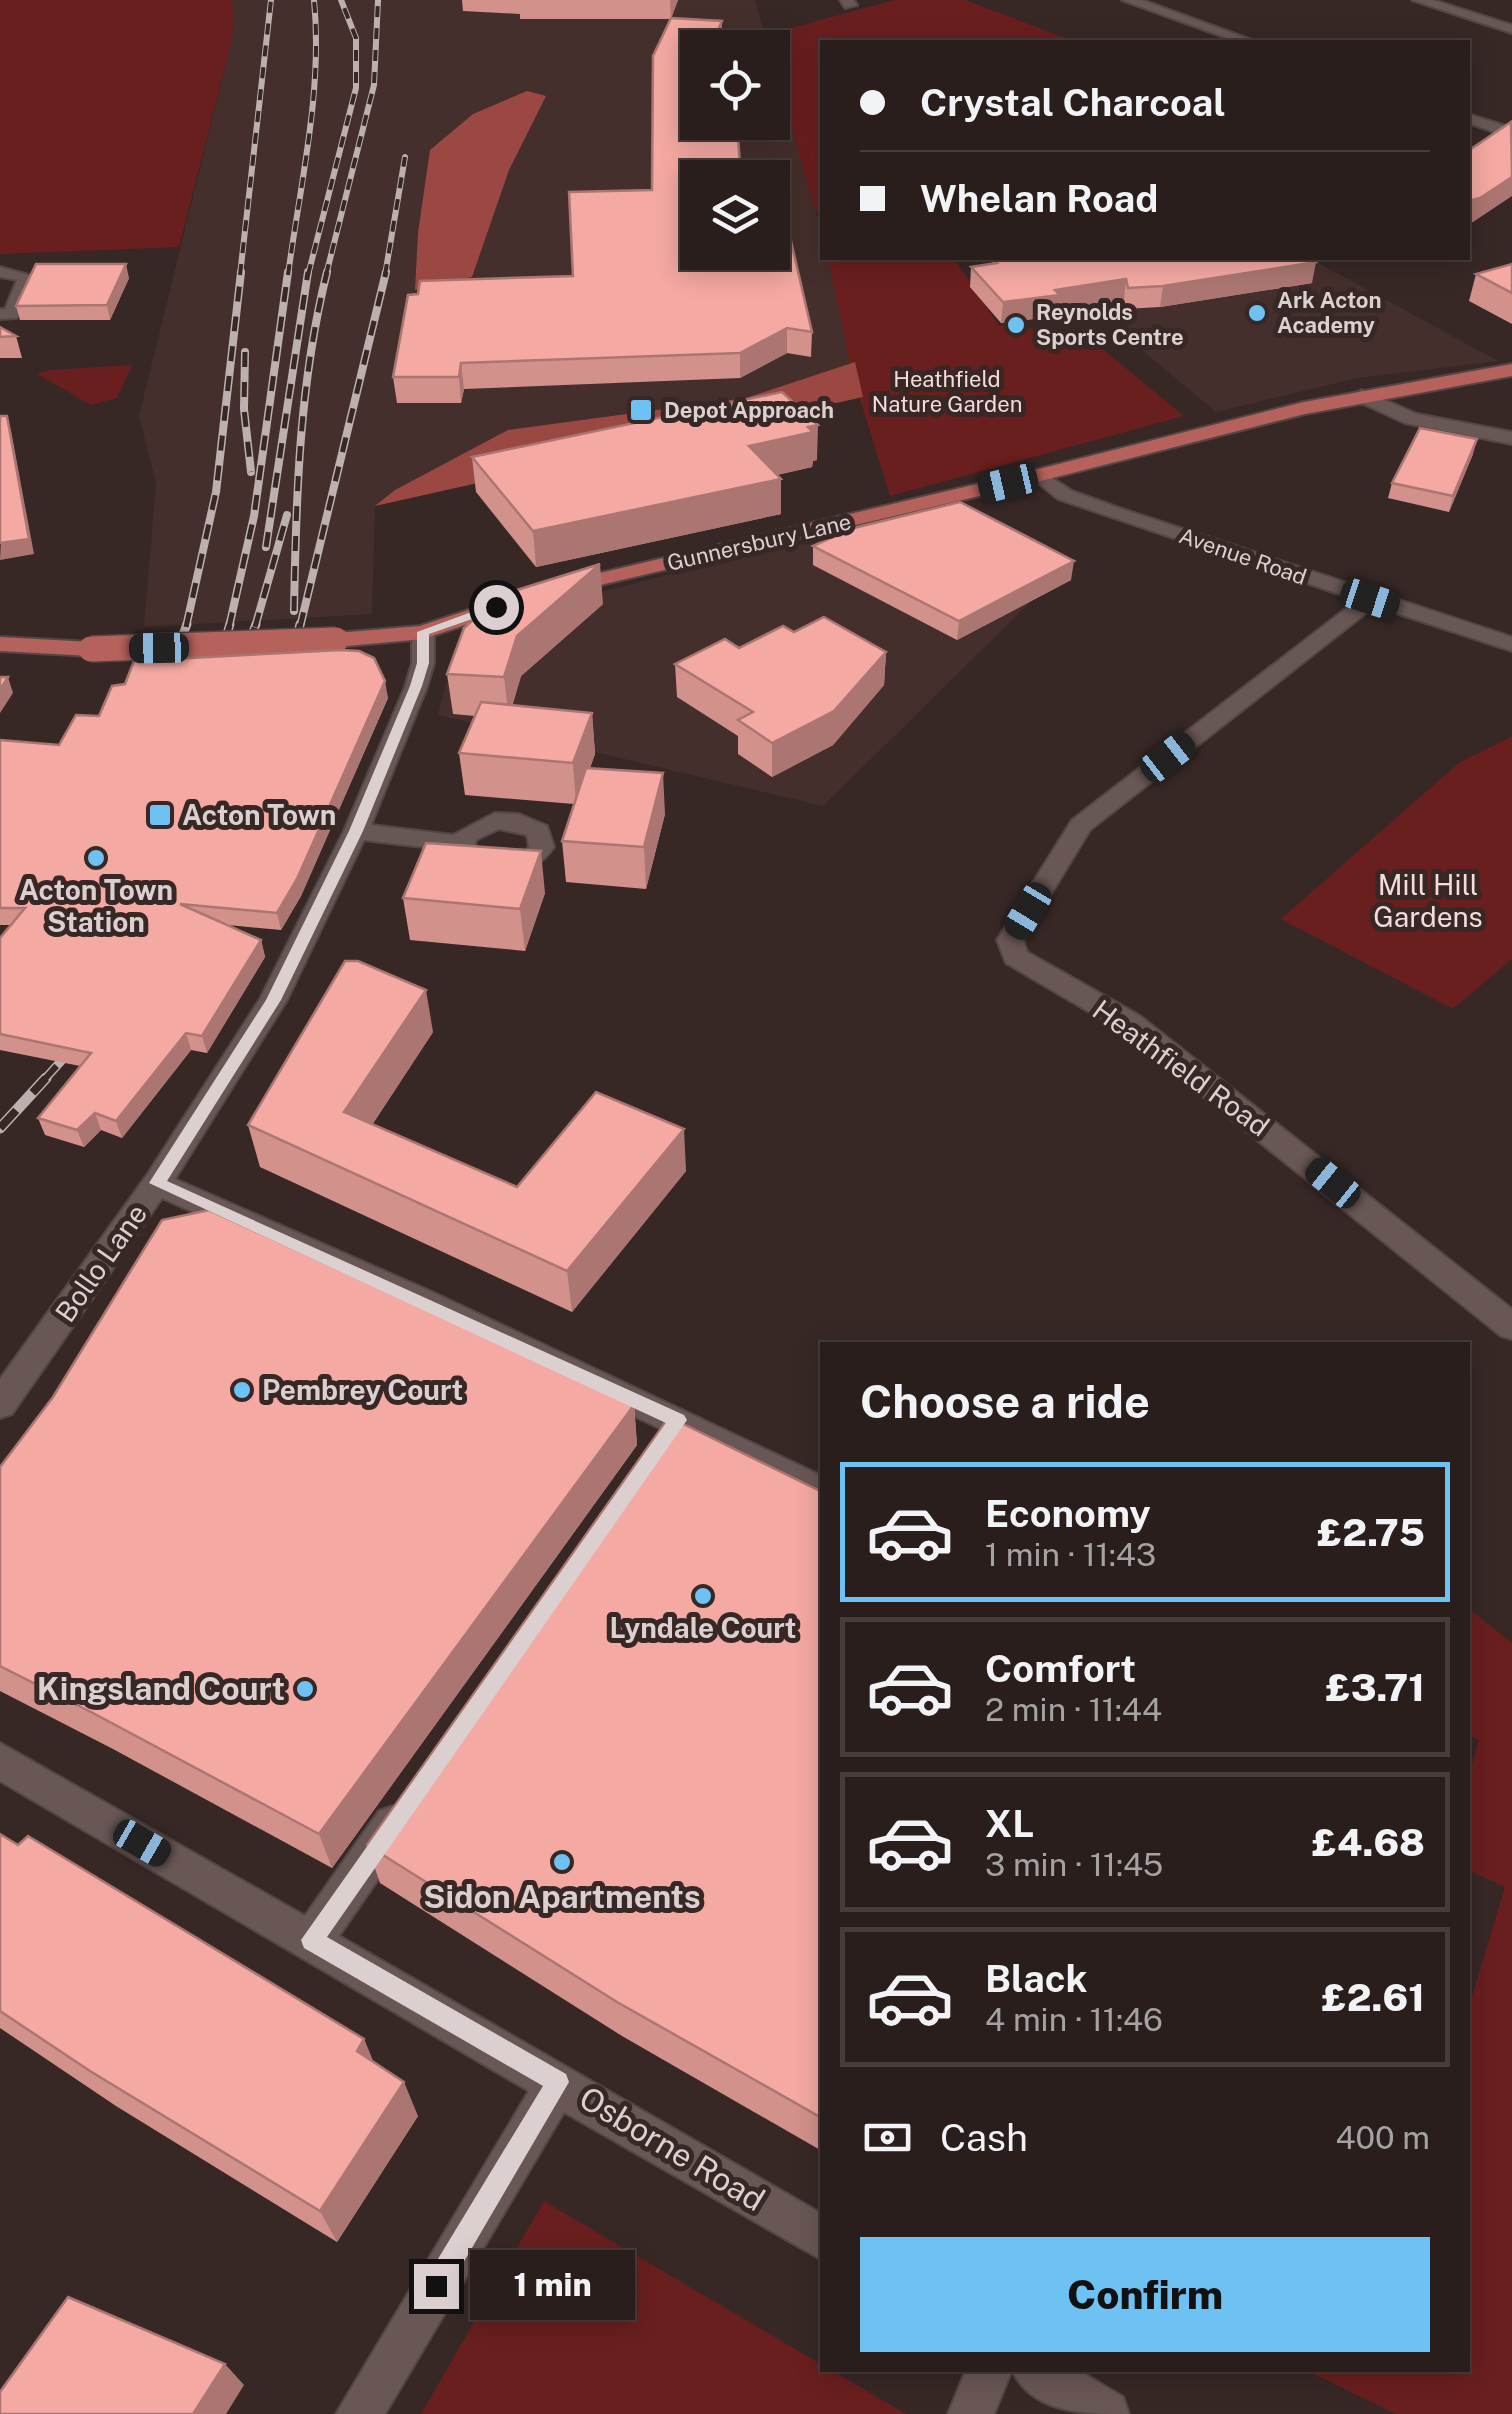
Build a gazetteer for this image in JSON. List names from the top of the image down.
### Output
{
  "streets": {
    "main road": ["Gunnersbury Lane"],
    "street": [
      "Avenue Road",
      "Heathfield Road",
      "Bollo Lane",
      "Osborne Road"
    ]
  },
  "crossings": [
    ["Gunnersbury Lane", "Avenue Road"],
    ["Gunnersbury Lane", "Bollo Lane"],
    ["Avenue Road", "Heathfield Road"]
  ],
  "parks": ["Heathfield Nature Garden", "Mill Hill Gardens"],
  "places": {
    "other": [
      "Ark Acton Academy",
      "Reynolds Sports Centre",
      "Acton Town Station",
      "Pembrey Court",
      "Lyndale Court",
      "Kingsland Court",
      "Sidon Apartments"
    ],
    "transit": ["Depot Approach", "Acton Town"]
  },
  "page": {
    "banner": ["Crystal Charcoal", "Whelan Road"],
    "heading": "Choose a ride",
    "list": [
      {
        "name": "Economy",
        "note": "1 min · 11:43",
        "value": "£2.75"
      },
      {
        "name": "Comfort",
        "note": "2 min · 11:44",
        "value": "£3.71"
      },
      {
        "name": "XL",
        "note": "3 min · 11:45",
        "value": "£4.68"
      },
      {
        "name": "Black",
        "note": "4 min · 11:46",
        "value": "£2.61"
      }
    ],
    "pay": ["Cash", "400 m"],
    "buttons": "Confirm",
    "bubble": "1 min"
  }
}
